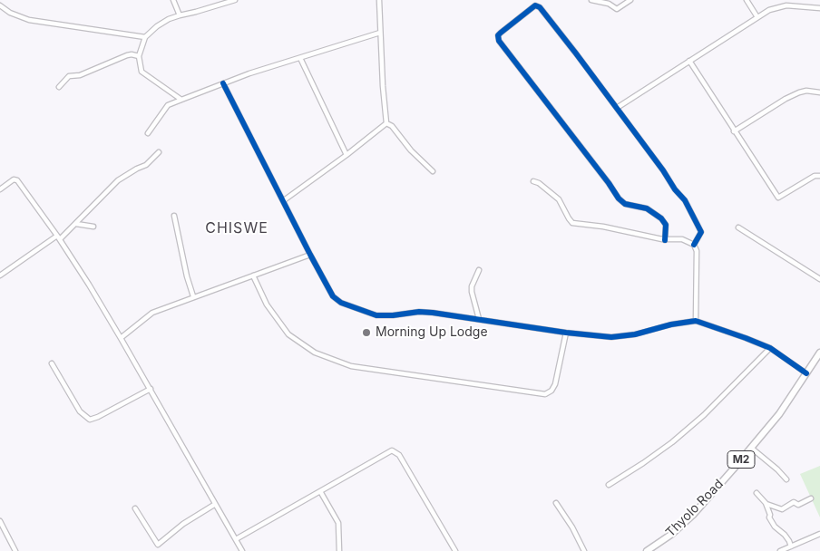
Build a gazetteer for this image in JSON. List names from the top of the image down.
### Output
{
  "streets": {
    "highway": ["M2", "Thyolo Road"]
  },
  "districts": ["CHISWE"],
  "places": ["Morning Up Lodge"]
}
